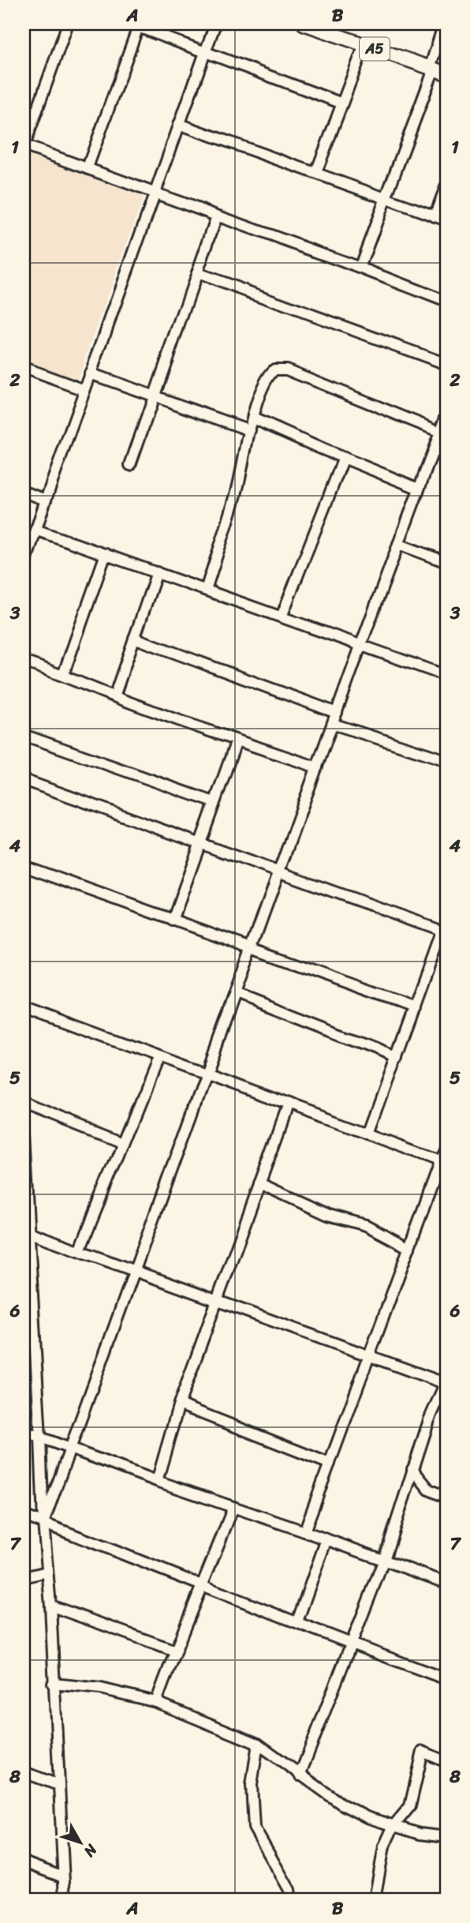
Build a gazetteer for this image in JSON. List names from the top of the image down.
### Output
{
  "streets": {
    "main road": ["A5"]
  },
  "north": "bottom right",
  "grid": {
    "columns": ["A", "B"],
    "rows": [
      "1",
      "2",
      "3",
      "4",
      "5",
      "6",
      "7",
      "8"
    ]
  }
}
